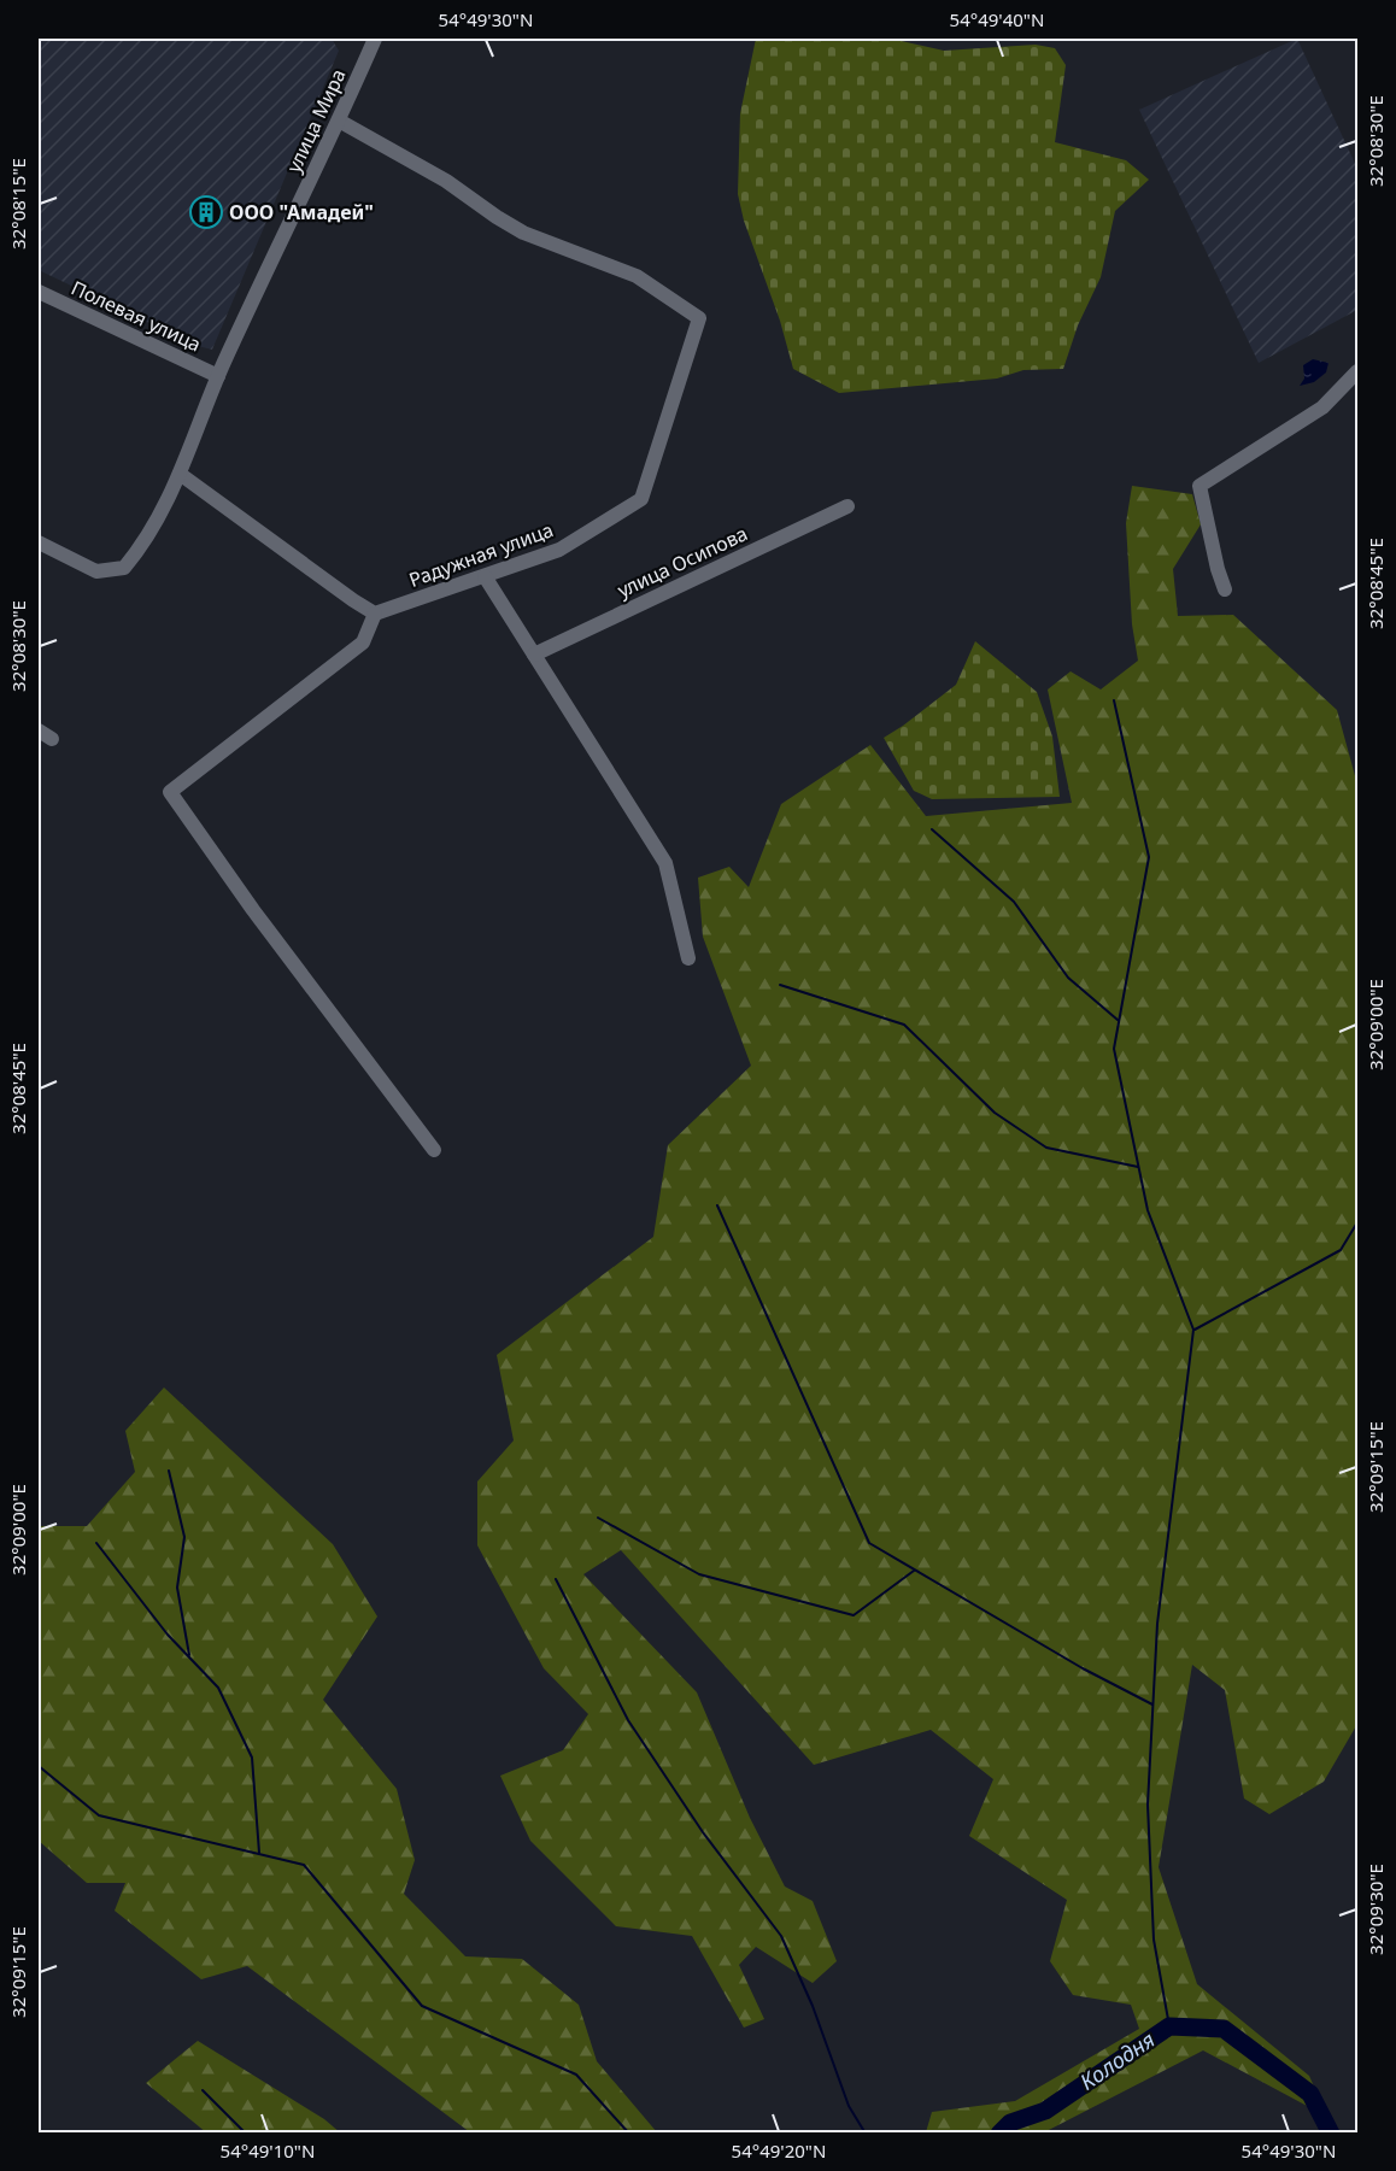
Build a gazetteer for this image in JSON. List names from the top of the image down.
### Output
{
  "streets": {
    "street": [
      "улица Мира",
      "Полевая улица",
      "Радужная улица",
      "улица Осипова"
    ]
  },
  "crossings": [
    ["улица Мира", "Полевая улица"],
    ["улица Мира", "Радужная улица"]
  ],
  "water": ["Колодня"],
  "places": {
    "building": ["ООО \"Амадей\""]
  },
  "coordinates": [
    "54°49'30\"N",
    "54°49'40\"N",
    "32°08'30\"E",
    "32°08'15\"E",
    "32°08'45\"E",
    "32°09'00\"E",
    "32°09'15\"E",
    "32°09'30\"E",
    "54°49'10\"N",
    "54°49'20\"N"
  ]
}
